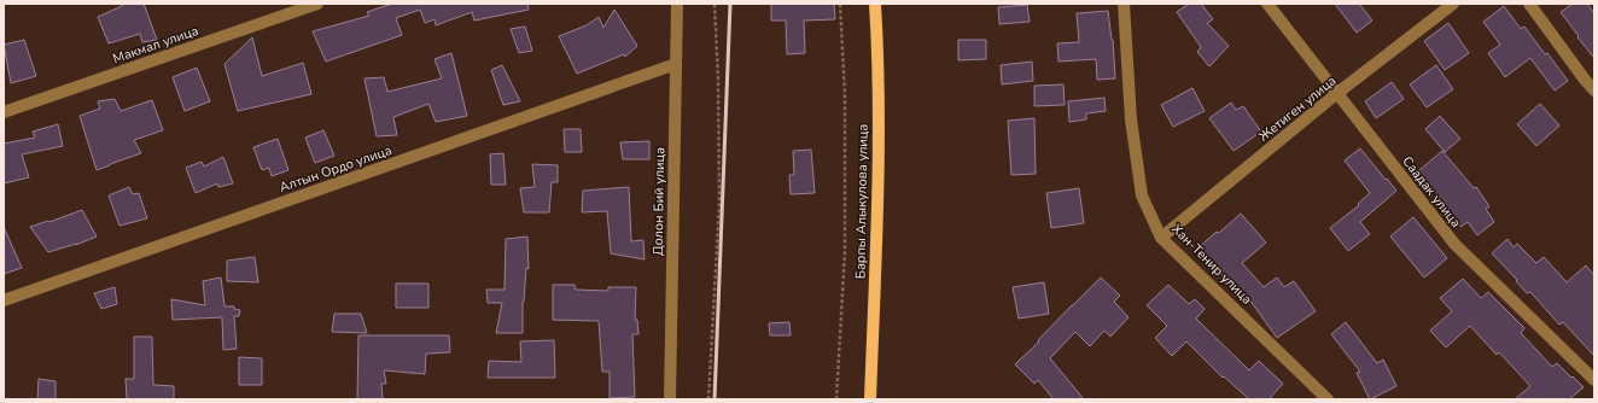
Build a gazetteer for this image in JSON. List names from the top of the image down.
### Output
{
  "streets": {
    "main road": ["Барпы Алыкулова улица"],
    "street": [
      "Макмал улица",
      "Жетиген улица",
      "Алтын Ордо улица",
      "Саадак улица",
      "Долон Бий улица",
      "Хан-Тенир улица"
    ]
  },
  "crossings": [
    ["Жетиген улица", "Саадак улица"],
    ["Жетиген улица", "Хан-Тенир улица"],
    ["Алтын Ордо улица", "Долон Бий улица"]
  ]
}
